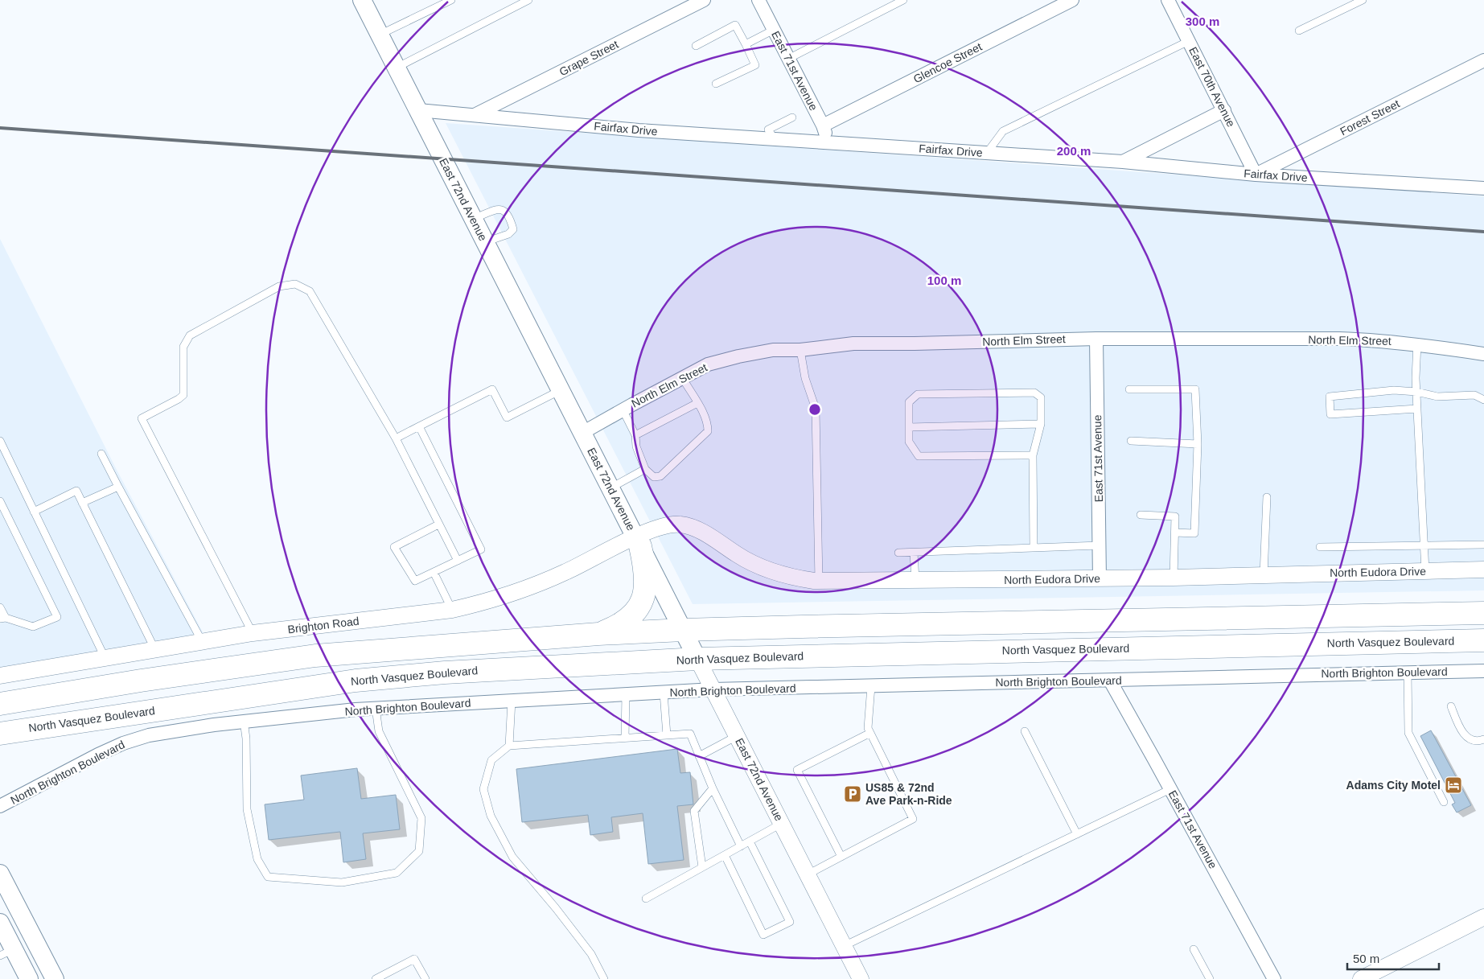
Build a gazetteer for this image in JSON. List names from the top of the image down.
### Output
{
  "streets": {
    "highway": ["North Vasquez Boulevard"],
    "main road": ["East 72nd Avenue"],
    "street": [
      "Grape Street",
      "Glencoe Street",
      "East 71st Avenue",
      "East 70th Avenue",
      "Forest Street",
      "Fairfax Drive",
      "North Elm Street",
      "North Eudora Drive",
      "Brighton Road",
      "North Brighton Boulevard"
    ]
  },
  "crossings": [
    ["Grape Street", "Fairfax Drive"],
    ["Glencoe Street", "East 71st Avenue"],
    ["East 71st Avenue", "Fairfax Drive"],
    ["East 71st Avenue", "North Elm Street"],
    ["East 71st Avenue", "North Eudora Drive"],
    ["East 71st Avenue", "North Brighton Boulevard"],
    ["East 70th Avenue", "Forest Street"],
    ["East 70th Avenue", "Fairfax Drive"],
    ["Forest Street", "Fairfax Drive"],
    ["Fairfax Drive", "East 72nd Avenue"],
    ["East 72nd Avenue", "North Elm Street"],
    ["East 72nd Avenue", "North Eudora Drive"],
    ["East 72nd Avenue", "Brighton Road"],
    ["East 72nd Avenue", "North Vasquez Boulevard"],
    ["East 72nd Avenue", "North Brighton Boulevard"],
    ["North Eudora Drive", "Brighton Road"]
  ],
  "places": {
    "hotel": ["Adams City Motel"],
    "parking": ["US85 & 72nd Ave Park-n-Ride"]
  },
  "scale_bar": "50 m",
  "rings": ["300 m", "200 m", "100 m"]
}
